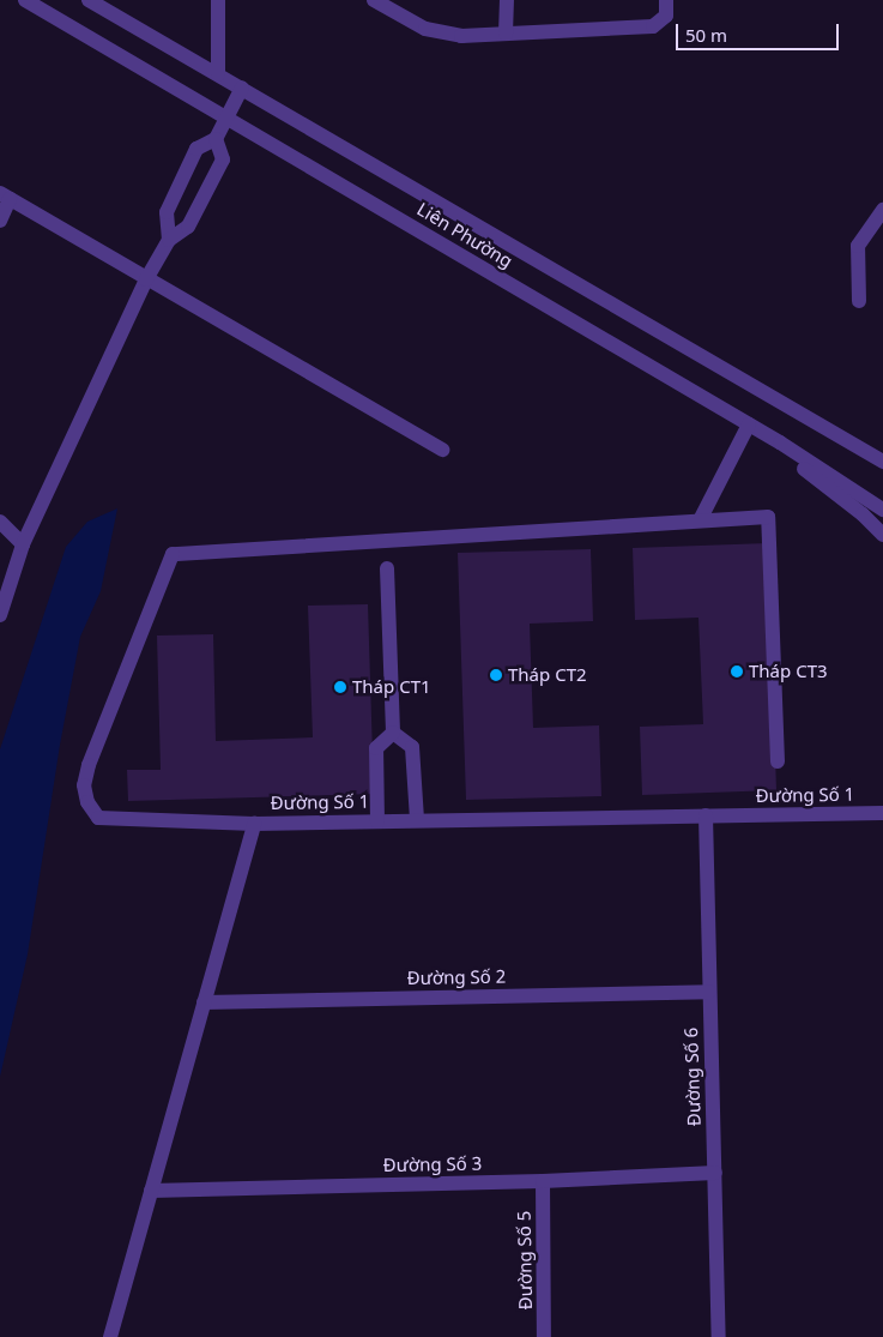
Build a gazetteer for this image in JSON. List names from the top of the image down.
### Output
{
  "streets": {
    "street": [
      "Liên Phường",
      "Đường Số 1",
      "Đường Số 2",
      "Đường Số 6",
      "Đường Số 3",
      "Đường Số 5"
    ]
  },
  "crossings": [
    ["Đường Số 1", "Đường Số 2"],
    ["Đường Số 1", "Đường Số 6"],
    ["Đường Số 1", "Đường Số 3"],
    ["Đường Số 2", "Đường Số 6"],
    ["Đường Số 6", "Đường Số 3"],
    ["Đường Số 3", "Đường Số 5"]
  ],
  "places": ["Tháp CT3", "Tháp CT2", "Tháp CT1"],
  "scale_bar": "50 m"
}
